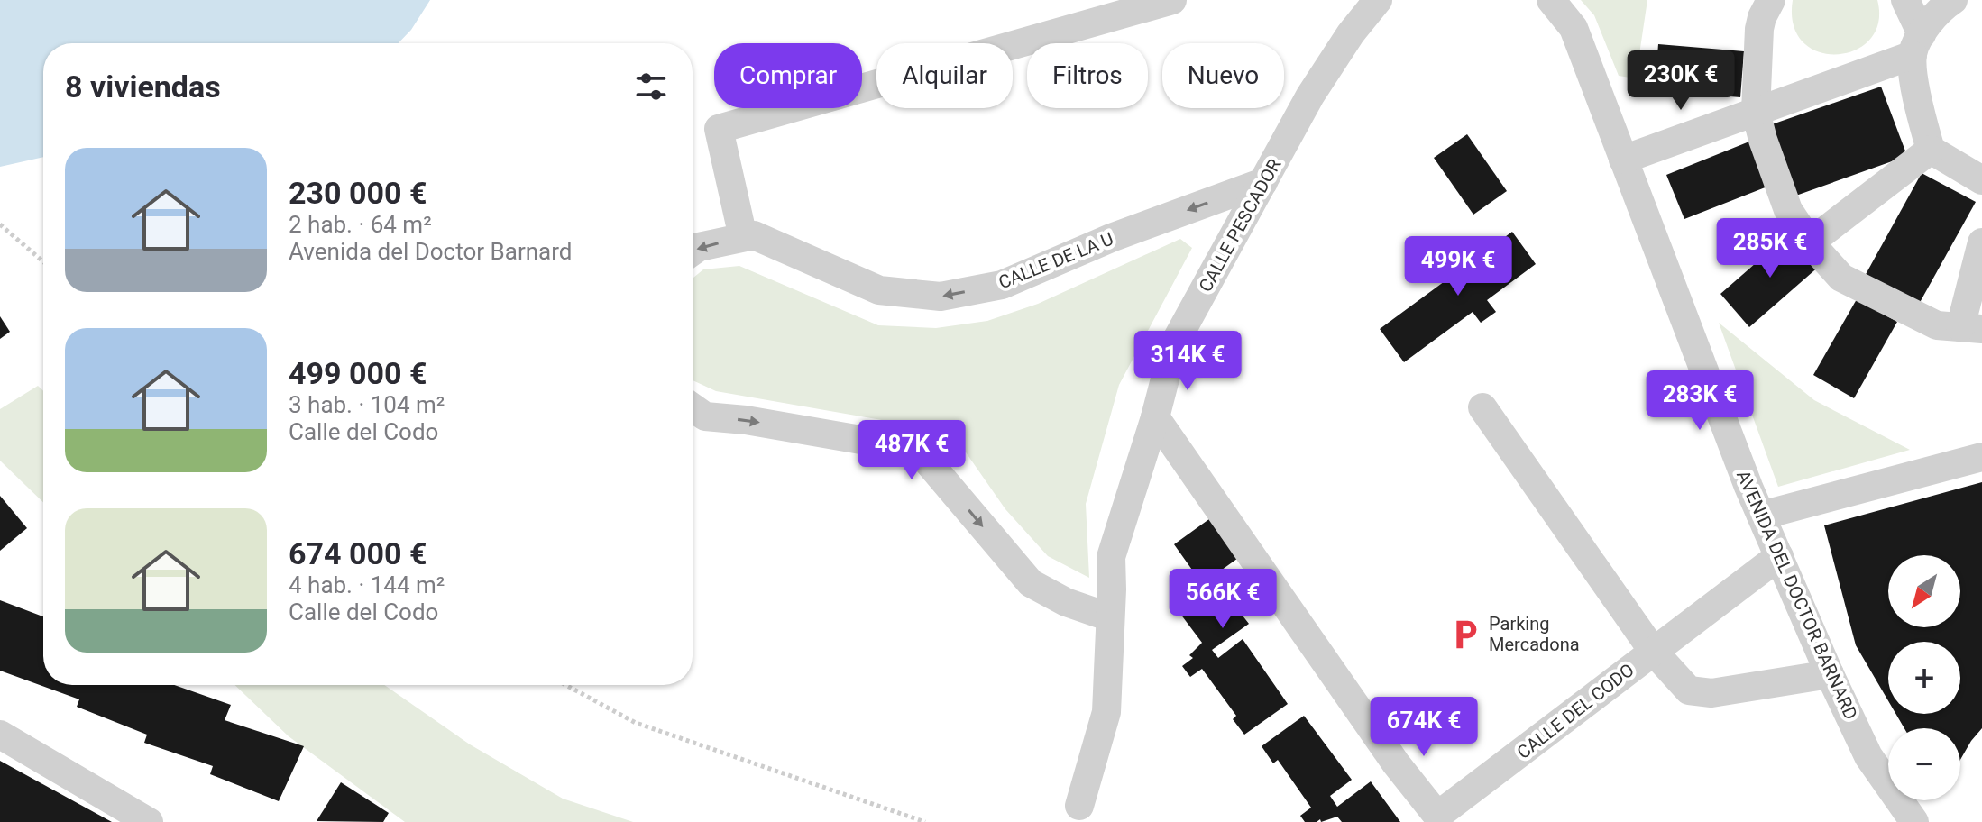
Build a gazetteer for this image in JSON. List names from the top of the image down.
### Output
{
  "streets": {
    "street": [
      "CALLE PESCADOR",
      "CALLE DE LA U",
      "AVENIDA DEL DOCTOR BARNARD",
      "CALLE DEL CODO"
    ]
  },
  "crossings": [
    ["CALLE PESCADOR", "CALLE DE LA U"],
    ["CALLE PESCADOR", "CALLE DEL CODO"],
    ["AVENIDA DEL DOCTOR BARNARD", "CALLE DEL CODO"]
  ],
  "one_way": ["CALLE DE LA U"],
  "places": {
    "parking": ["Parking Mercadona"]
  },
  "north": "bottom left",
  "page": {
    "chip": [
      "Comprar",
      "Alquilar",
      "Filtros",
      "Nuevo"
    ],
    "heading": "8 viviendas",
    "price": [
      "230K €",
      "285K €",
      "499K €",
      "314K €",
      "283K €",
      "487K €",
      "566K €",
      "674K €"
    ],
    "list": [
      {
        "name": "230 000 €",
        "note": "2 hab. · 64 m² · Avenida del Doctor Barnard"
      },
      {
        "name": "499 000 €",
        "note": "3 hab. · 104 m² · Calle del Codo"
      },
      {
        "name": "674 000 €",
        "note": "4 hab. · 144 m² · Calle del Codo"
      }
    ],
    "map_buttons": ["+", "−"]
  }
}
